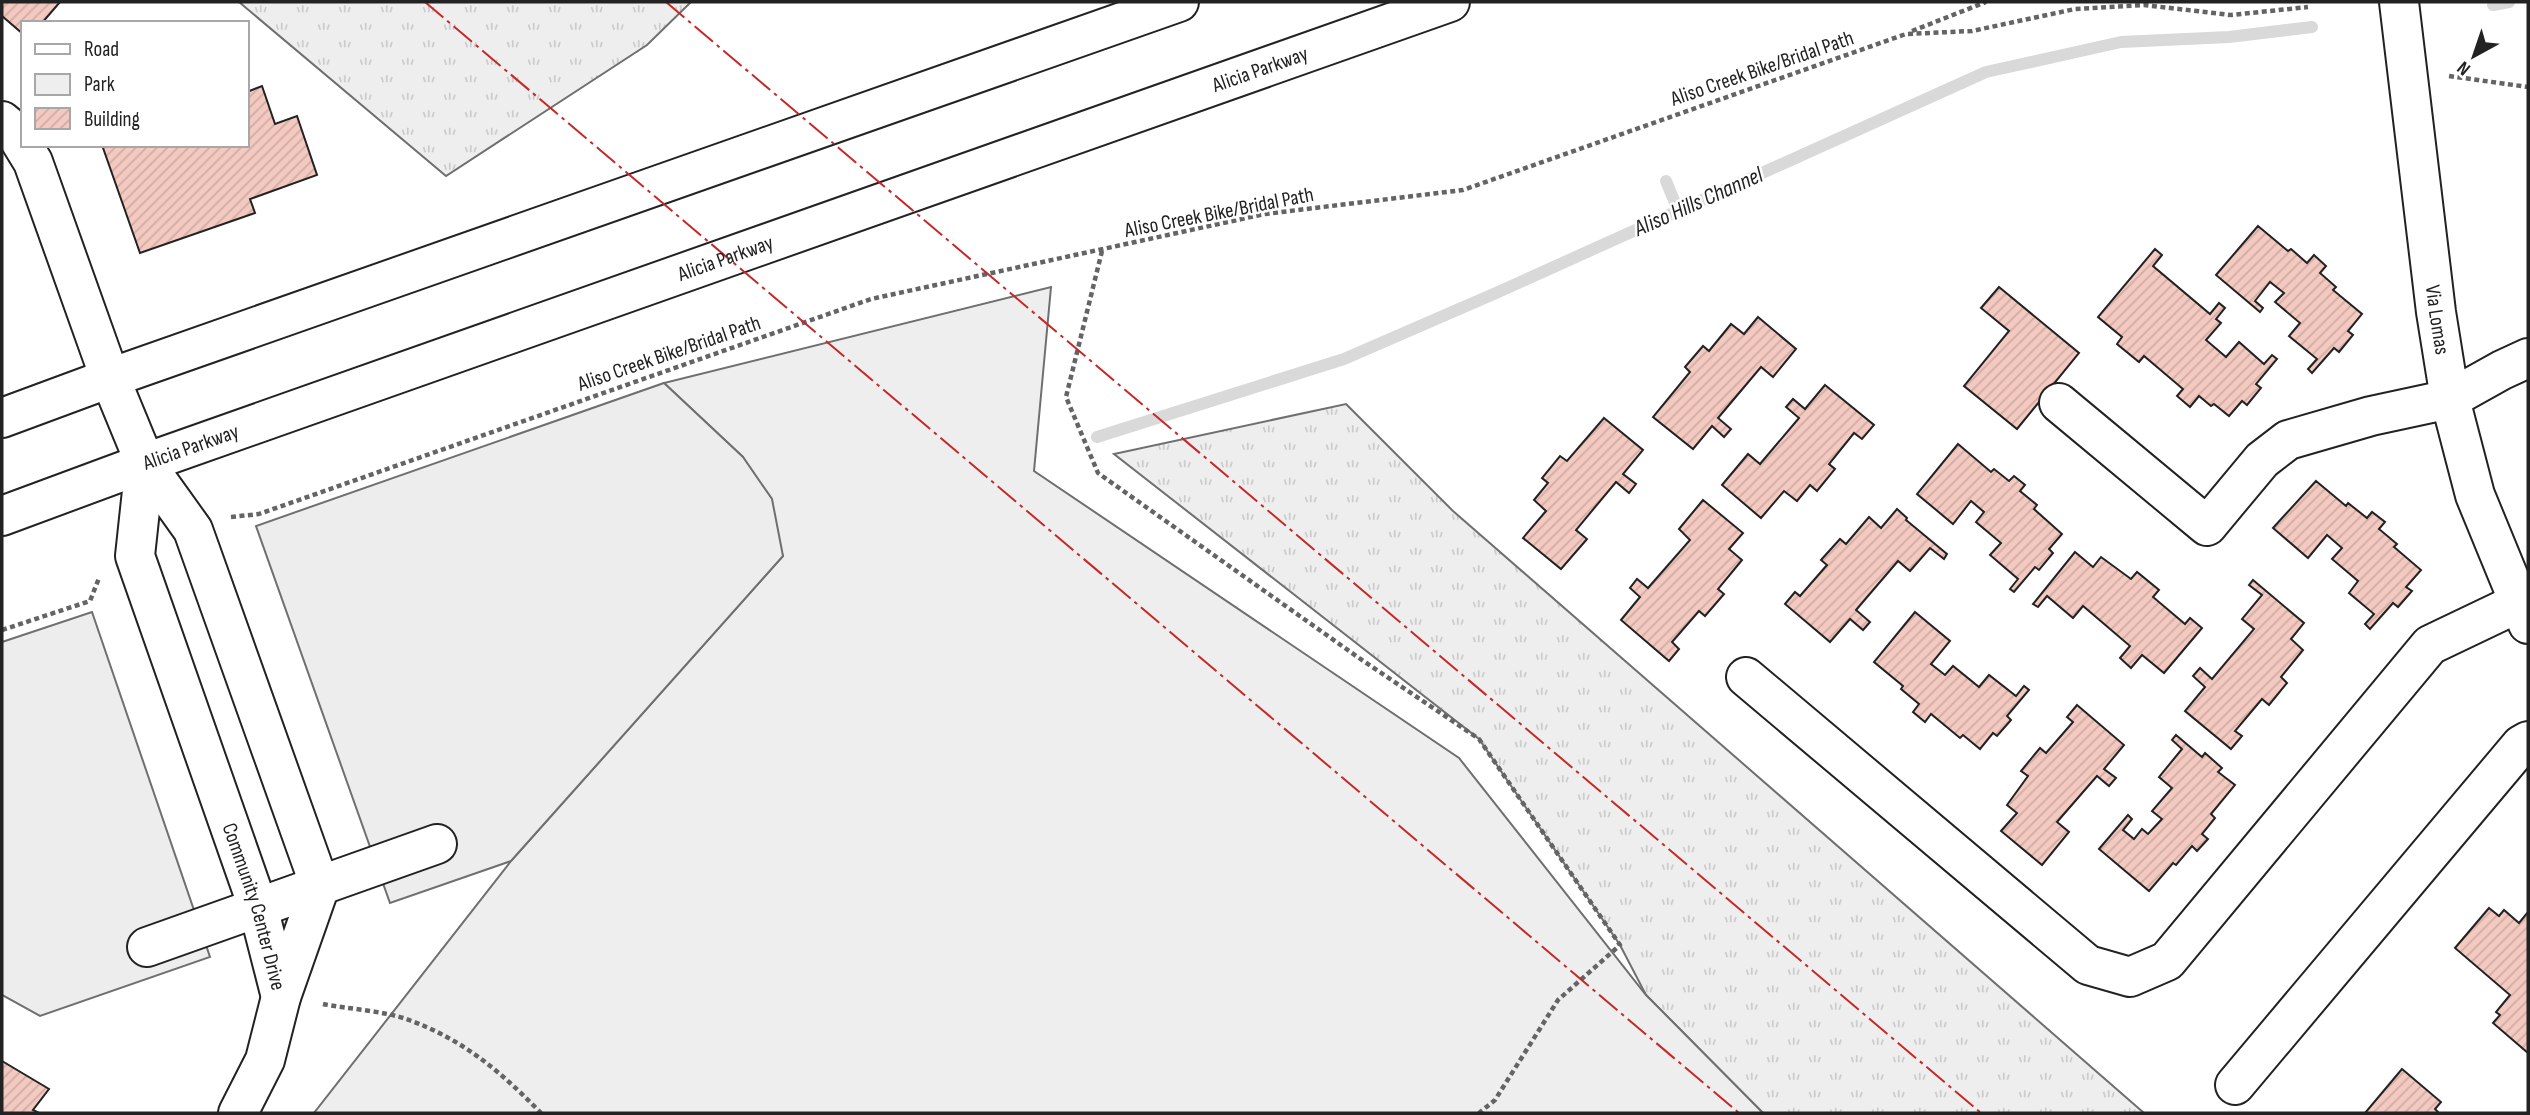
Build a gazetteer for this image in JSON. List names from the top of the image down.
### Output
{
  "streets": {
    "main road": ["Alicia Parkway", "Via Lomas", "Community Center Drive"],
    "path": ["Aliso Creek Bike/Bridal Path"]
  },
  "crossings": [
    ["Alicia Parkway", "Community Center Drive"]
  ],
  "water": ["Aliso Hills Channel"],
  "legend": ["Road", "Park", "Building"],
  "north": "bottom left"
}
